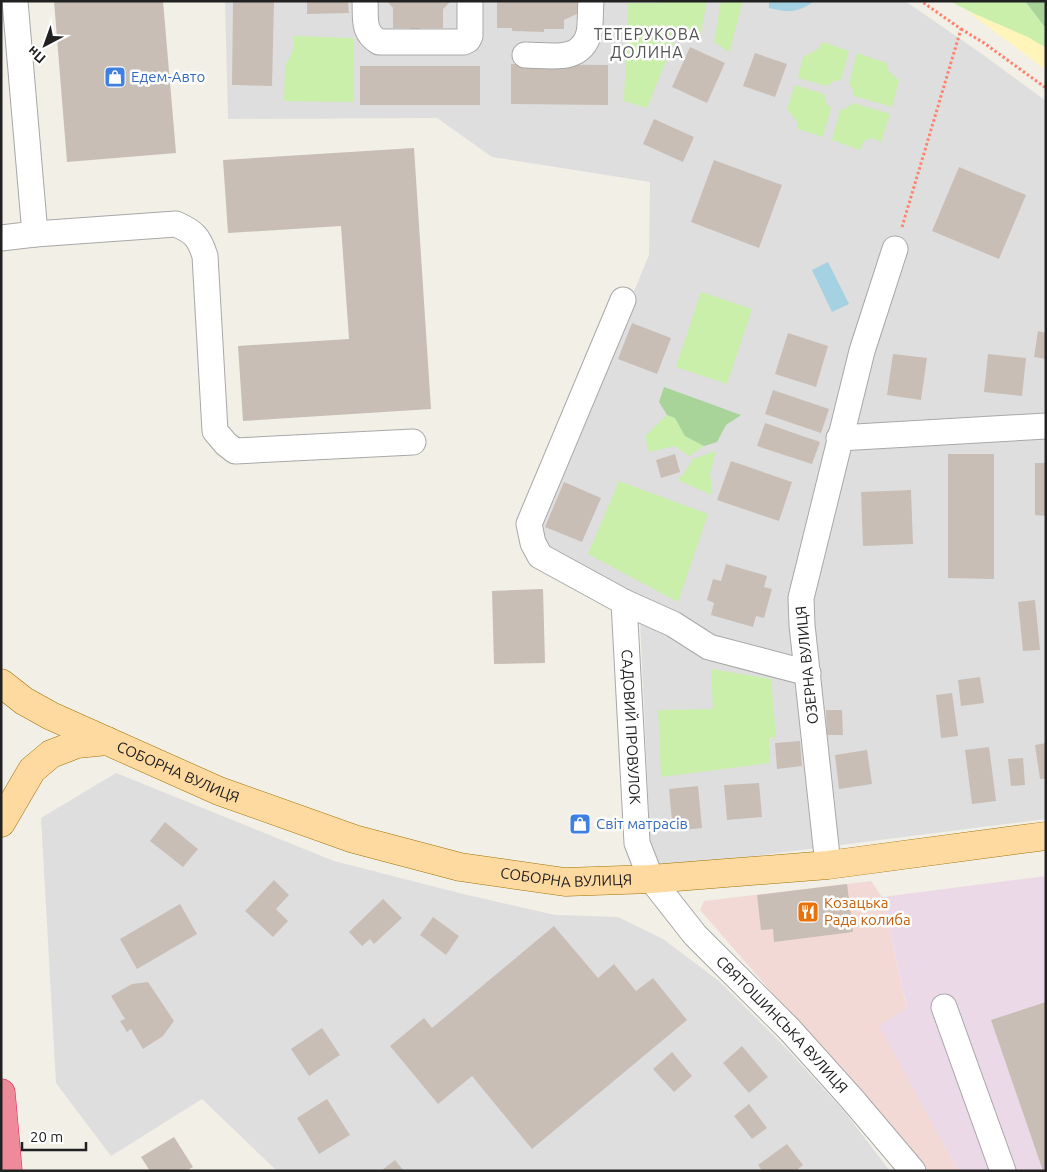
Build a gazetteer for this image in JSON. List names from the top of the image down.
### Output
{
  "streets": {
    "main road": ["СОБОРНА ВУЛИЦЯ"],
    "street": ["ОЗЕРНА ВУЛИЦЯ", "САДОВИЙ ПРОВУЛОК", "СВЯТОШИНСЬКА ВУЛИЦЯ"]
  },
  "crossings": [
    ["ОЗЕРНА ВУЛИЦЯ", "СОБОРНА ВУЛИЦЯ"],
    ["САДОВИЙ ПРОВУЛОК", "СОБОРНА ВУЛИЦЯ"],
    ["САДОВИЙ ПРОВУЛОК", "СВЯТОШИНСЬКА ВУЛИЦЯ"],
    ["СОБОРНА ВУЛИЦЯ", "СВЯТОШИНСЬКА ВУЛИЦЯ"]
  ],
  "districts": ["ТЕТЕРУКОВА ДОЛИНА"],
  "places": {
    "shop": ["Едем-Авто", "Світ матрасів"],
    "restaurant": ["Козацька Рада колиба"]
  },
  "scale_bar": "20 m",
  "north": "bottom left"
}
